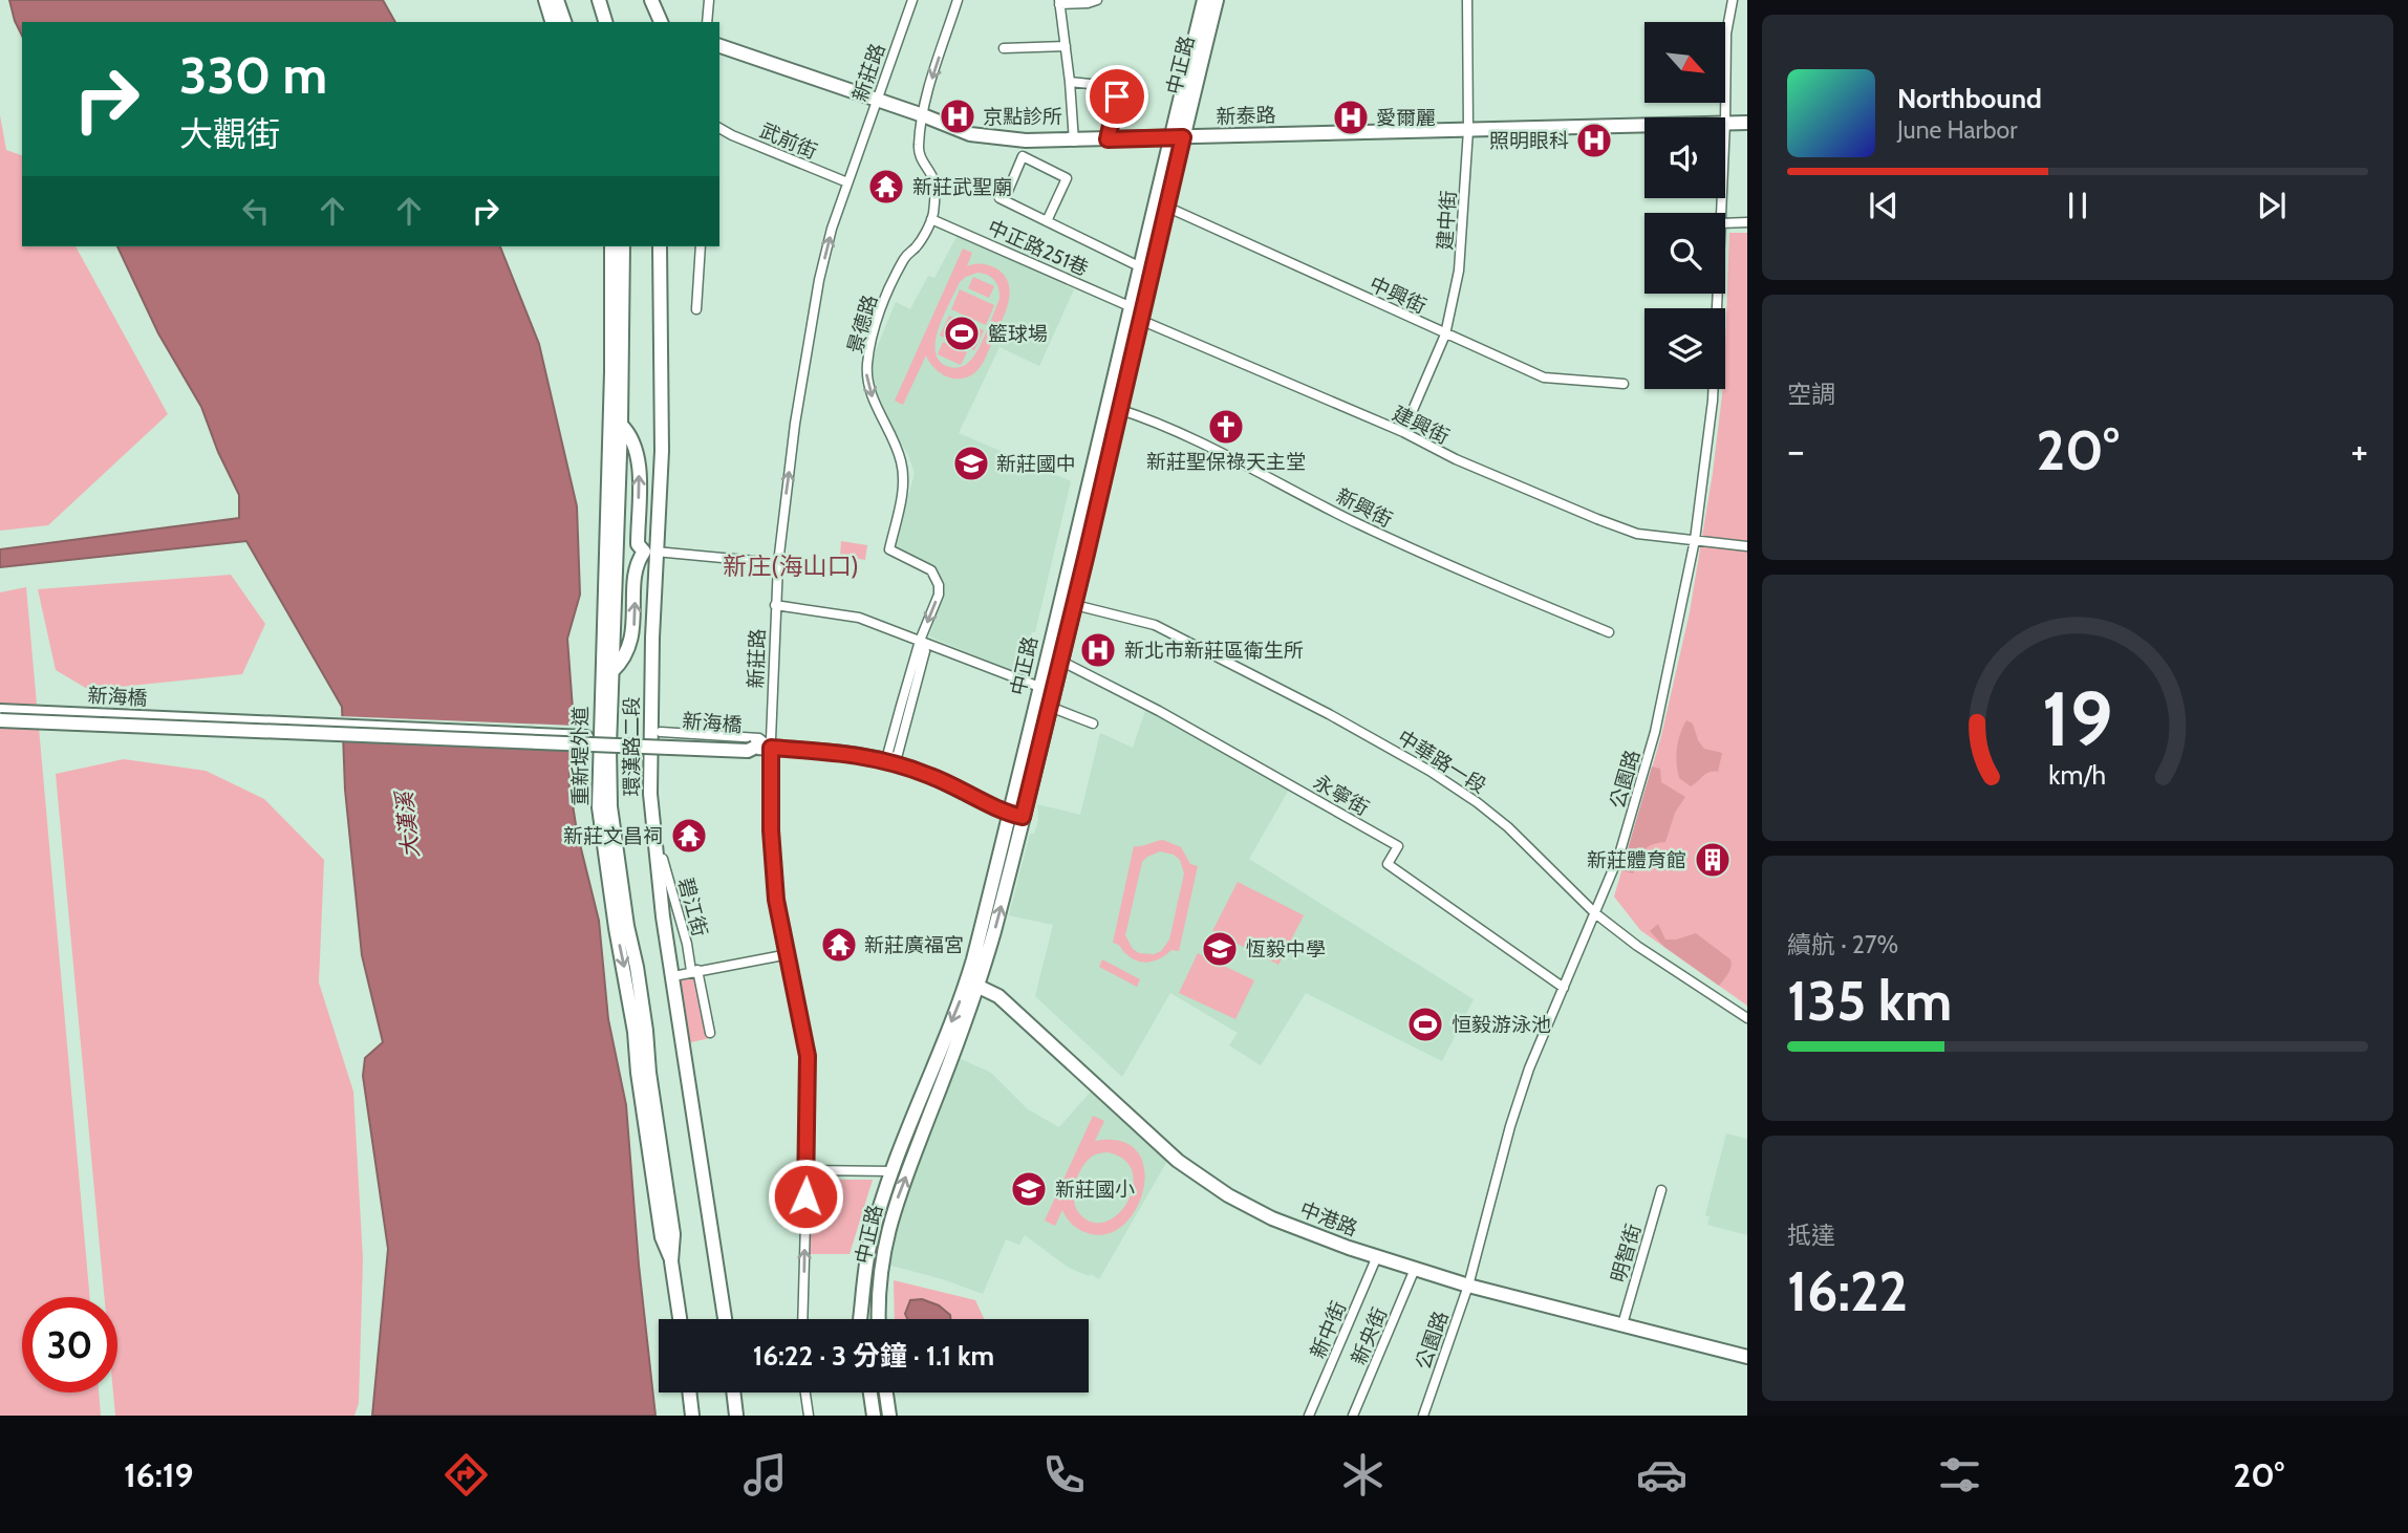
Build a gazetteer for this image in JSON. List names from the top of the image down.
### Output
{
  "streets": {
    "main road": [
      "中正路",
      "新泰路",
      "新海橋",
      "環漢路二段",
      "重新堤外道",
      "中港路"
    ],
    "street": [
      "新莊路",
      "武前街",
      "建中街",
      "中正路251巷",
      "中興街",
      "景德路",
      "建興街",
      "新興街",
      "中華路一段",
      "公園路",
      "永寧街",
      "碧江街",
      "明智街",
      "新中街",
      "新央街"
    ]
  },
  "crossings": [
    ["中正路", "新泰路"],
    ["中正路", "中正路251巷"],
    ["中正路", "中興街"],
    ["中正路", "建興街"],
    ["中正路", "新興街"],
    ["中正路", "中華路一段"],
    ["中正路", "永寧街"],
    ["中正路", "中港路"],
    ["新莊路", "新泰路"],
    ["新莊路", "武前街"],
    ["新泰路", "建中街"],
    ["新泰路", "景德路"],
    ["新泰路", "公園路"],
    ["建中街", "中興街"],
    ["建中街", "建興街"],
    ["中正路251巷", "景德路"],
    ["建興街", "公園路"],
    ["環漢路二段", "碧江街"],
    ["中華路一段", "公園路"],
    ["公園路", "永寧街"],
    ["公園路", "中港路"],
    ["中港路", "明智街"],
    ["中港路", "新中街"],
    ["中港路", "新央街"]
  ],
  "one_way": ["新莊路", "景德路"],
  "districts": ["新庄(海山口)"],
  "water": ["大漢溪"],
  "places": {
    "hospital": [
      "京點診所",
      "愛爾麗",
      "照明眼科",
      "新北市新莊區衛生所"
    ],
    "temple": ["新莊武聖廟", "新莊文昌祠", "新莊廣福宮"],
    "sports": ["籃球場", "恒毅游泳池"],
    "church": ["新莊聖保祿天主堂"],
    "school or university": ["新莊國中", "恆毅中學", "新莊國小"],
    "building": ["新莊體育館"]
  },
  "north": "bottom right",
  "page": {
    "turn": ["330 m", "大觀街"],
    "song": ["Northbound", "June Harbor"],
    "tile": [
      "空調",
      ["續航 · 27%", "135 km"],
      ["抵達", "16:22"]
    ],
    "heat": ["−", "20°", "+"],
    "limit": "30",
    "trip": "16:22 · 3 分鐘 · 1.1 km",
    "tabs": ["16:19", "20°"],
    "gauge": ["19", "km/h"]
  }
}
